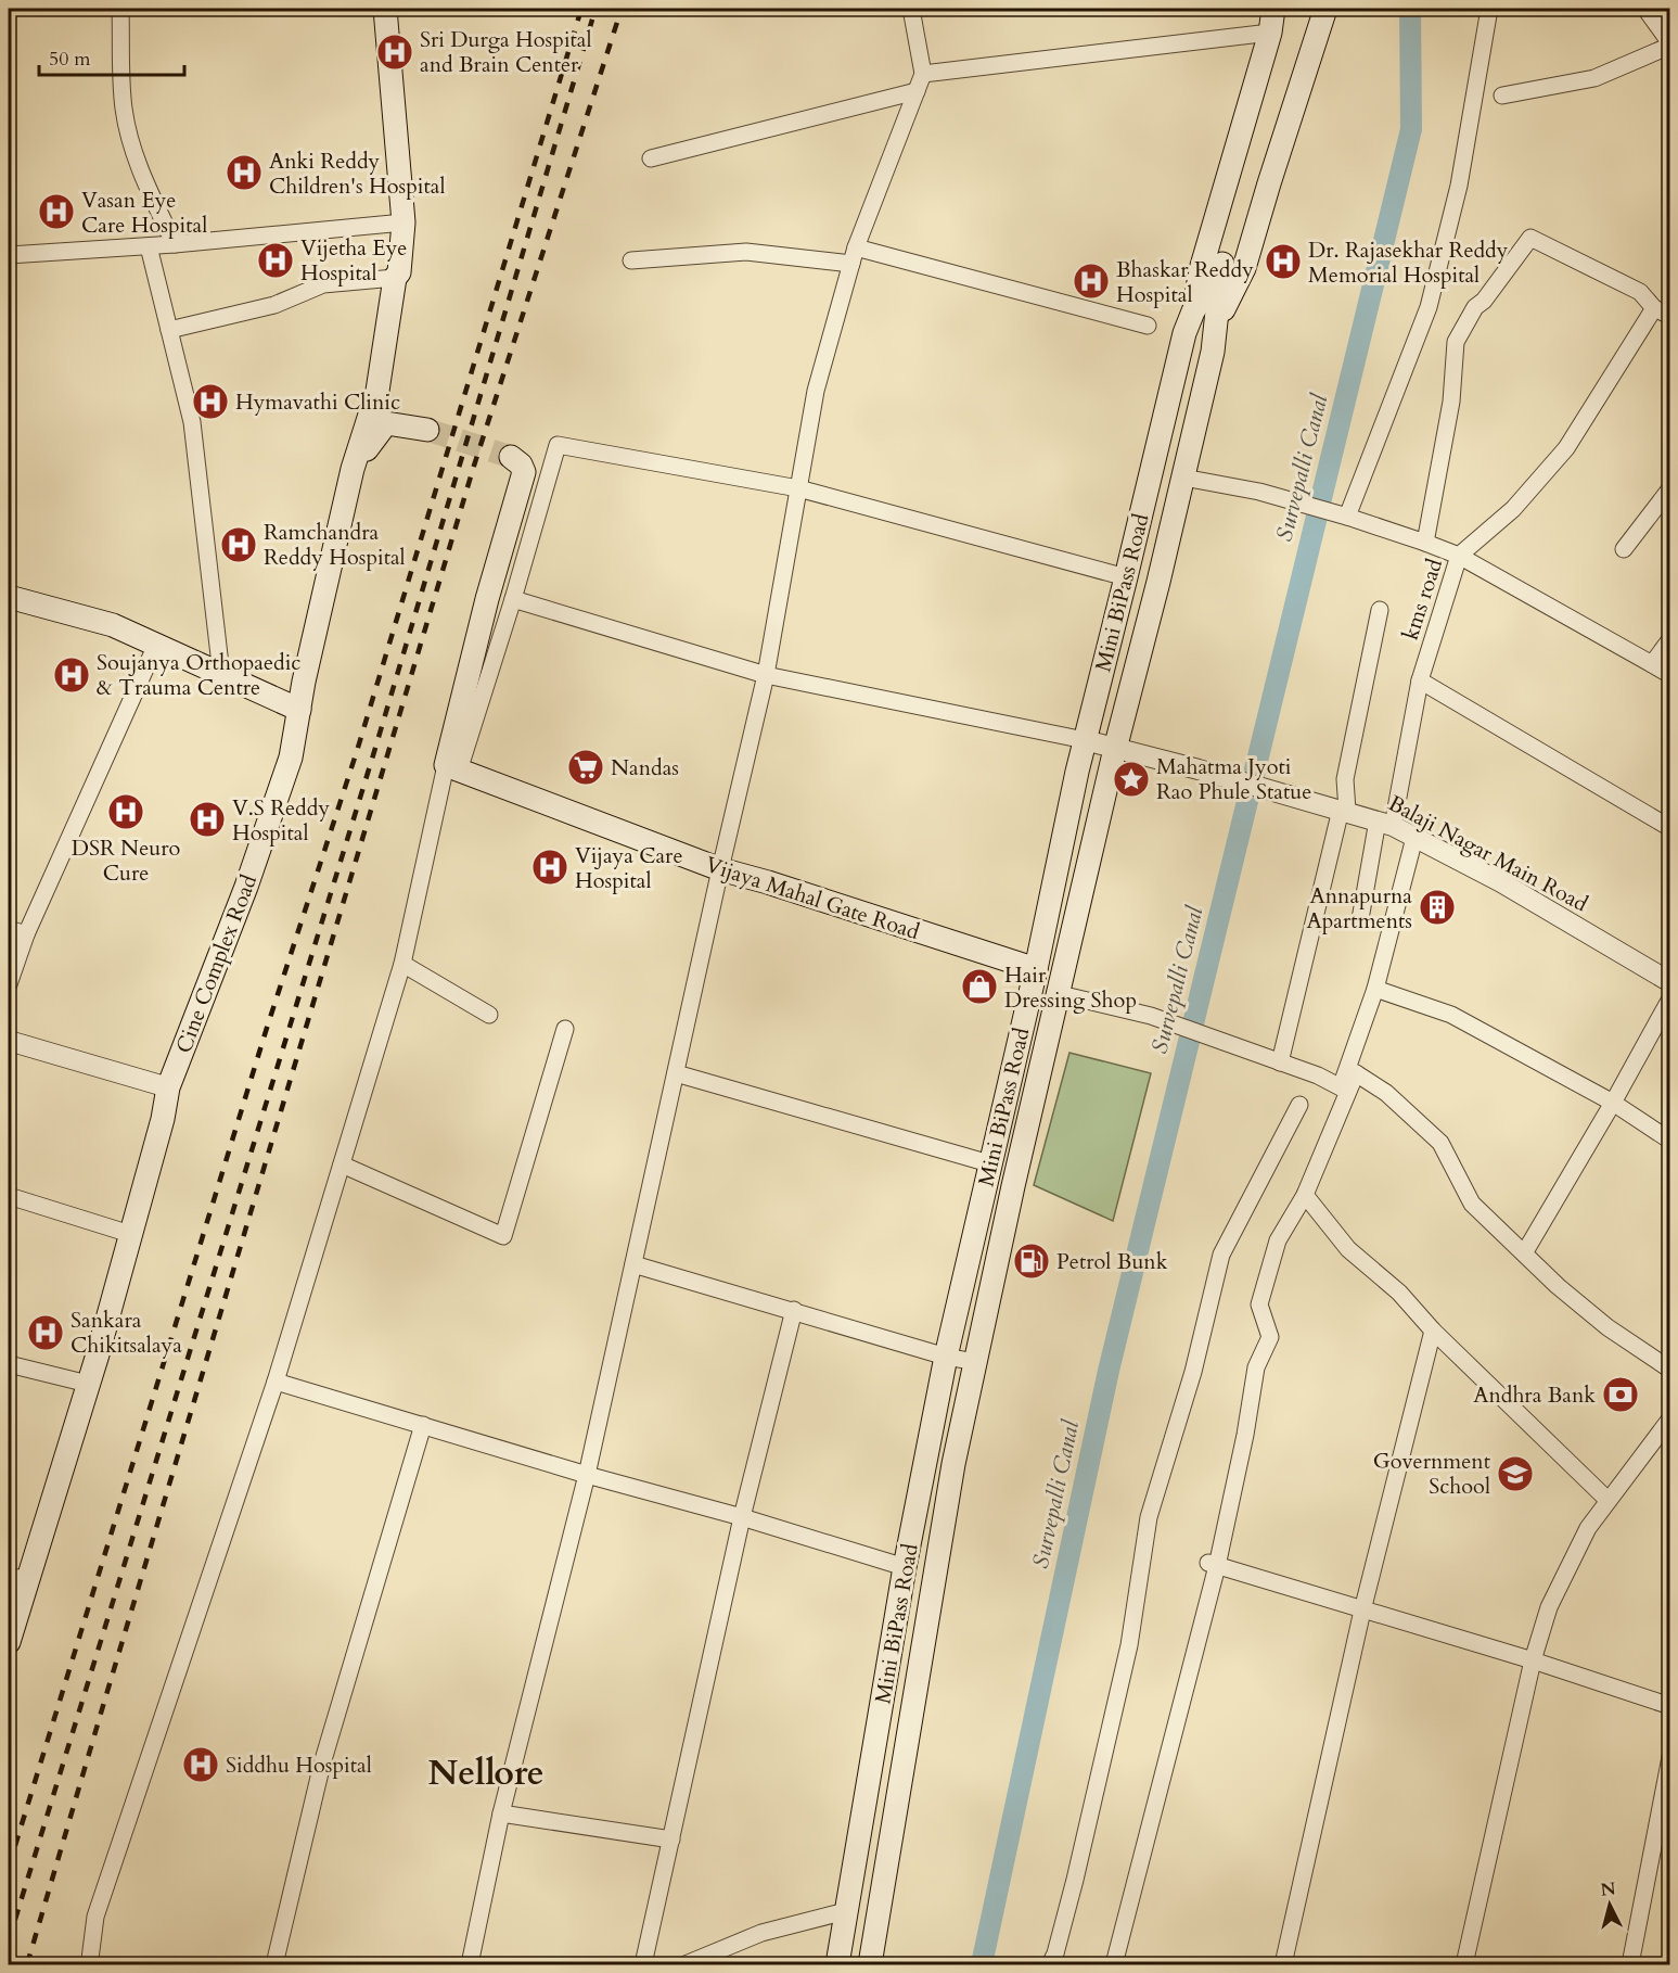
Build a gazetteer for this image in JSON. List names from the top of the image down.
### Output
{
  "streets": {
    "main road": ["Mini BiPass Road", "Vijaya Mahal Gate Road", "Cine Complex Road"],
    "street": ["kms road", "Balaji Nagar Main Road"]
  },
  "crossings": [
    ["Mini BiPass Road", "Balaji Nagar Main Road"],
    ["Mini BiPass Road", "Vijaya Mahal Gate Road"],
    ["kms road", "Balaji Nagar Main Road"]
  ],
  "districts": ["Nellore"],
  "water": ["Survepalli Canal"],
  "places": {
    "hospital": [
      "Sri Durga Hospital and Brain Center",
      "Anki Reddy Children's Hospital",
      "Vasan Eye Care Hospital",
      "Vijetha Eye Hospital",
      "Dr. Rajasekhar Reddy Memorial Hospital",
      "Bhaskar Reddy Hospital",
      "Hymavathi Clinic",
      "Ramchandra Reddy Hospital",
      "Soujanya Orthopaedic & Trauma Centre",
      "DSR Neuro Cure",
      "V.S Reddy Hospital",
      "Vijaya Care Hospital",
      "Sankara Chikitsalaya",
      "Siddhu Hospital"
    ],
    "supermarket": ["Nandas"],
    "place": ["Mahatma Jyoti Rao Phule Statue"],
    "building": ["Annapurna Apartments"],
    "shop": ["Hair Dressing Shop"],
    "fuel station": ["Petrol Bunk"],
    "bank": ["Andhra Bank"],
    "school or university": ["Government School"]
  },
  "scale_bar": "50 m",
  "north": "top"
}
